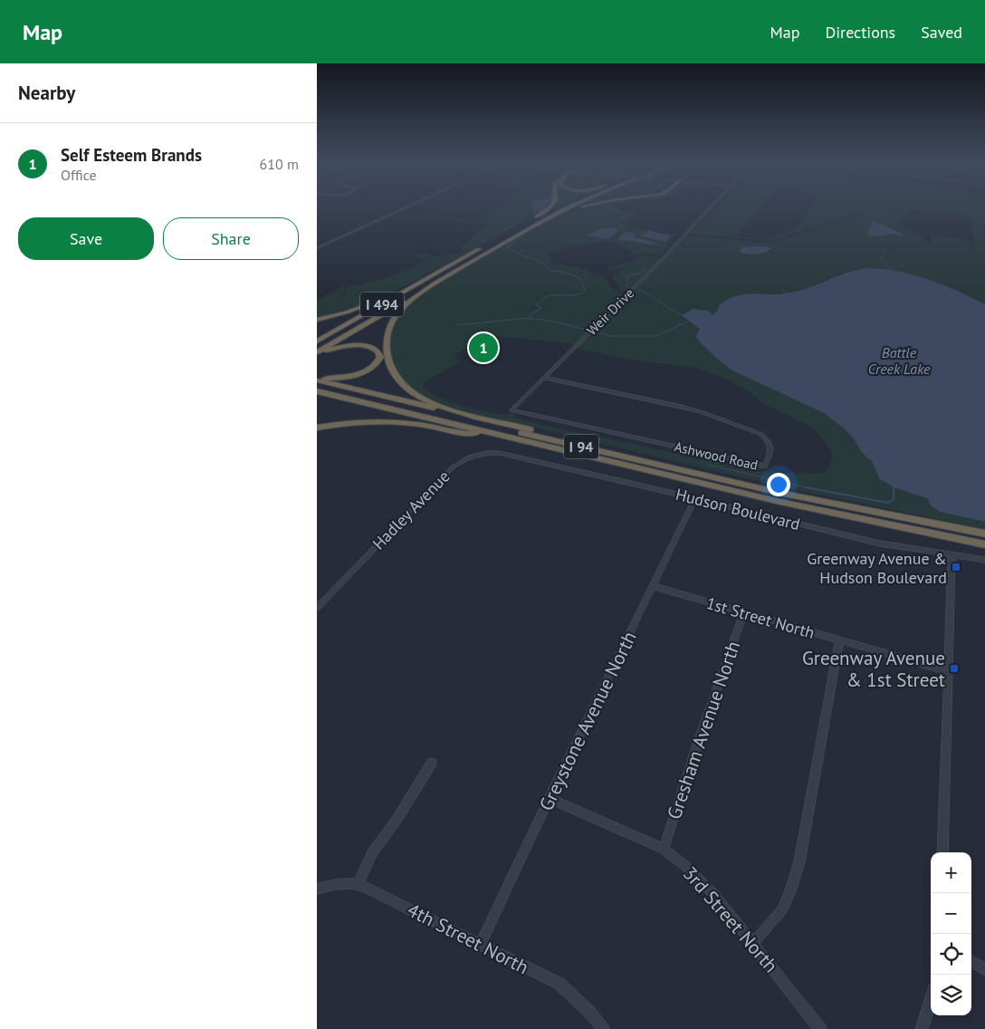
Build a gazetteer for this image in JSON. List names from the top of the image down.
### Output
{
  "streets": {
    "highway": ["I 494", "I 94"],
    "street": [
      "Weir Drive",
      "Ashwood Road",
      "Hudson Boulevard",
      "Hadley Avenue",
      "1st Street North",
      "Greystone Avenue North",
      "Gresham Avenue North",
      "3rd Street North",
      "4th Street North"
    ]
  },
  "crossings": [
    ["Weir Drive", "Ashwood Road"],
    ["Hudson Boulevard", "Hadley Avenue"],
    ["Hudson Boulevard", "Greystone Avenue North"],
    ["1st Street North", "Greystone Avenue North"],
    ["1st Street North", "Gresham Avenue North"],
    ["Greystone Avenue North", "3rd Street North"],
    ["Greystone Avenue North", "4th Street North"],
    ["Gresham Avenue North", "3rd Street North"]
  ],
  "water": ["Battle Creek Lake"],
  "places": {
    "transit": ["Greenway Avenue & Hudson Boulevard", "Greenway Avenue & 1st Street"]
  },
  "page": {
    "header": "Map",
    "nav": ["Map", "Directions", "Saved"],
    "heading": "Nearby",
    "list": [
      {
        "mark": "1",
        "name": "Self Esteem Brands",
        "note": "Office",
        "value": "610 m"
      }
    ],
    "buttons": ["Save", "Share"],
    "pins": "1",
    "map_buttons": ["+", "−"]
  }
}
